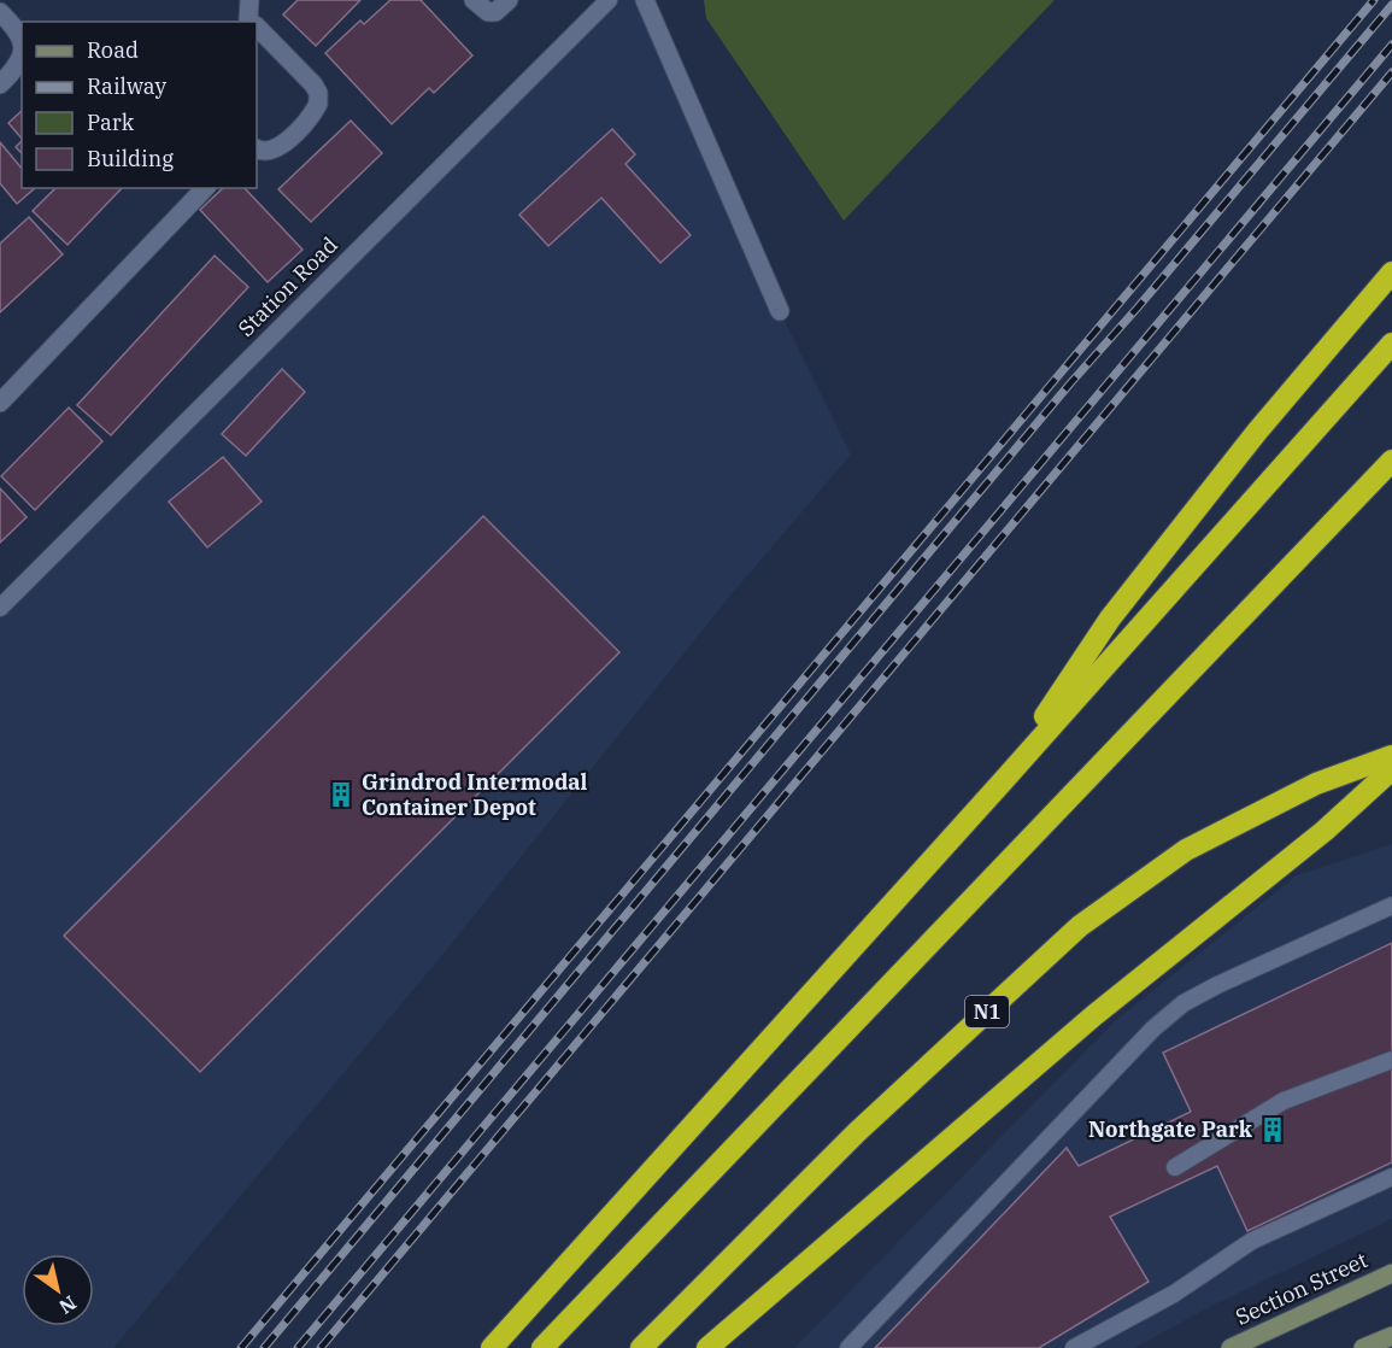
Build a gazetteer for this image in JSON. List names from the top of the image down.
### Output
{
  "streets": {
    "highway": ["N1"],
    "street": ["Section Street"],
    "lane": ["Station Road"]
  },
  "places": {
    "building": ["Grindrod Intermodal Container Depot", "Northgate Park"]
  },
  "legend": [
    "Road",
    "Railway",
    "Park",
    "Building"
  ],
  "north": "bottom right"
}
